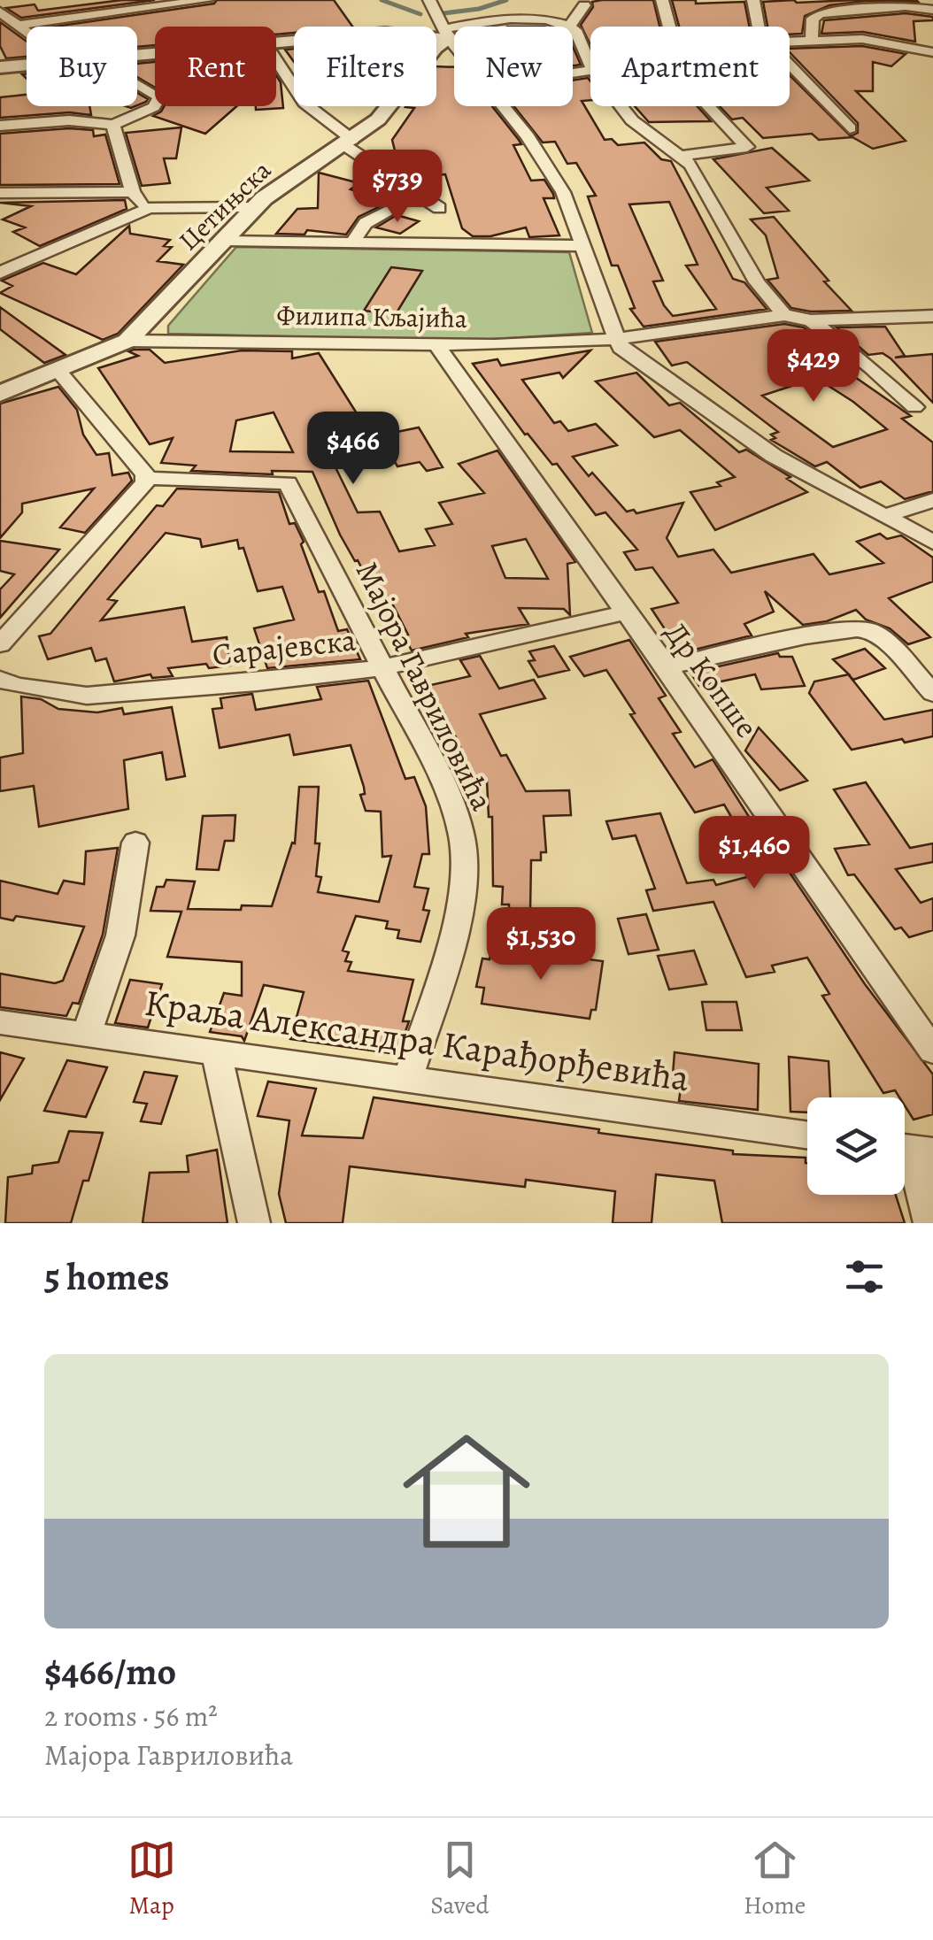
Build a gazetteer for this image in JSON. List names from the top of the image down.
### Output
{
  "streets": {
    "street": [
      "Цетињска",
      "Филипа Кљајића",
      "Сарајевска",
      "Др Копше",
      "Мајора Гавриловића",
      "Краља Александра Карађорђевића"
    ]
  },
  "crossings": [
    ["Цетињска", "Филипа Кљајића"],
    ["Филипа Кљајића", "Др Копше"],
    ["Сарајевска", "Др Копше"],
    ["Сарајевска", "Мајора Гавриловића"],
    ["Мајора Гавриловића", "Краља Александра Карађорђевића"]
  ],
  "page": {
    "chip": [
      "Buy",
      "Rent",
      "Filters",
      "New",
      "Apartment"
    ],
    "price": [
      "$739",
      "$429",
      "$466",
      "$1,460",
      "$1,530"
    ],
    "heading": "5 homes",
    "list": [
      {
        "name": "$466/mo",
        "note": "2 rooms · 56 m² · Мајора Гавриловића"
      }
    ],
    "tabs": ["Map", "Saved", "Home"]
  }
}
